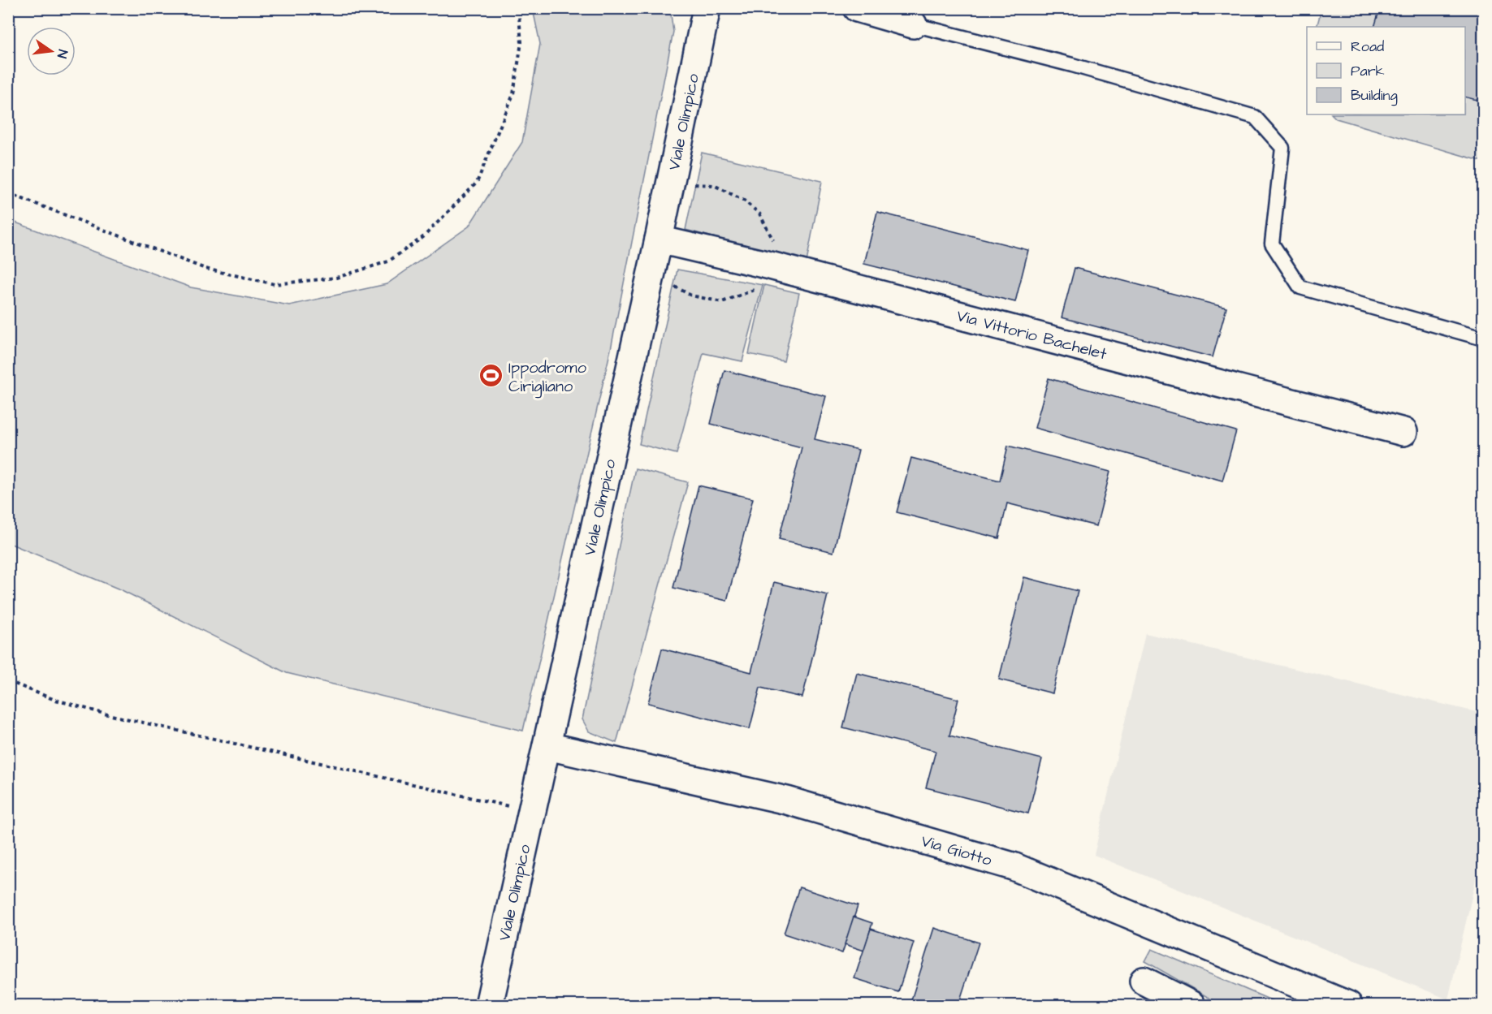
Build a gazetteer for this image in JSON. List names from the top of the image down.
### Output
{
  "streets": {
    "street": ["Viale Olimpico", "Via Vittorio Bachelet", "Via Giotto"]
  },
  "crossings": [
    ["Viale Olimpico", "Via Vittorio Bachelet"],
    ["Viale Olimpico", "Via Giotto"]
  ],
  "places": {
    "sports": ["Ippodromo Cirigliano"]
  },
  "legend": ["Road", "Park", "Building"],
  "north": "right"
}
